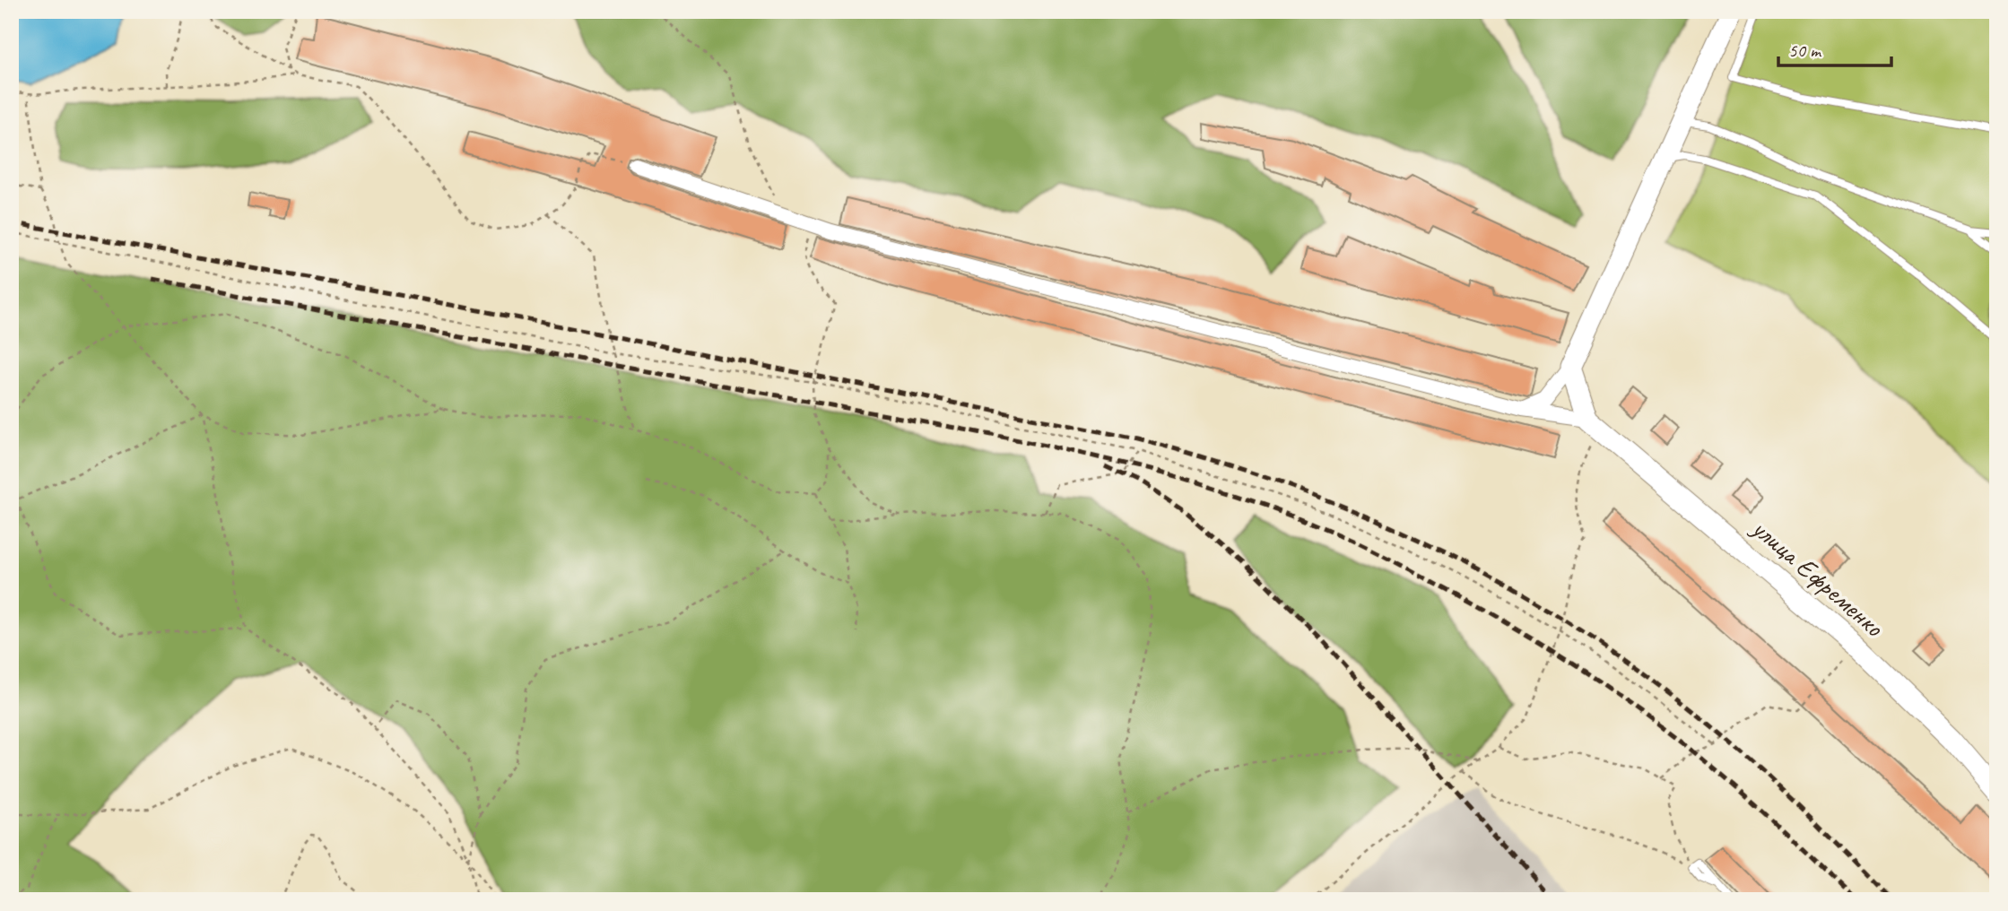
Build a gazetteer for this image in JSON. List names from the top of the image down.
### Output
{
  "streets": {
    "street": ["улица Ефременко"]
  },
  "scale_bar": "50 m"
}
